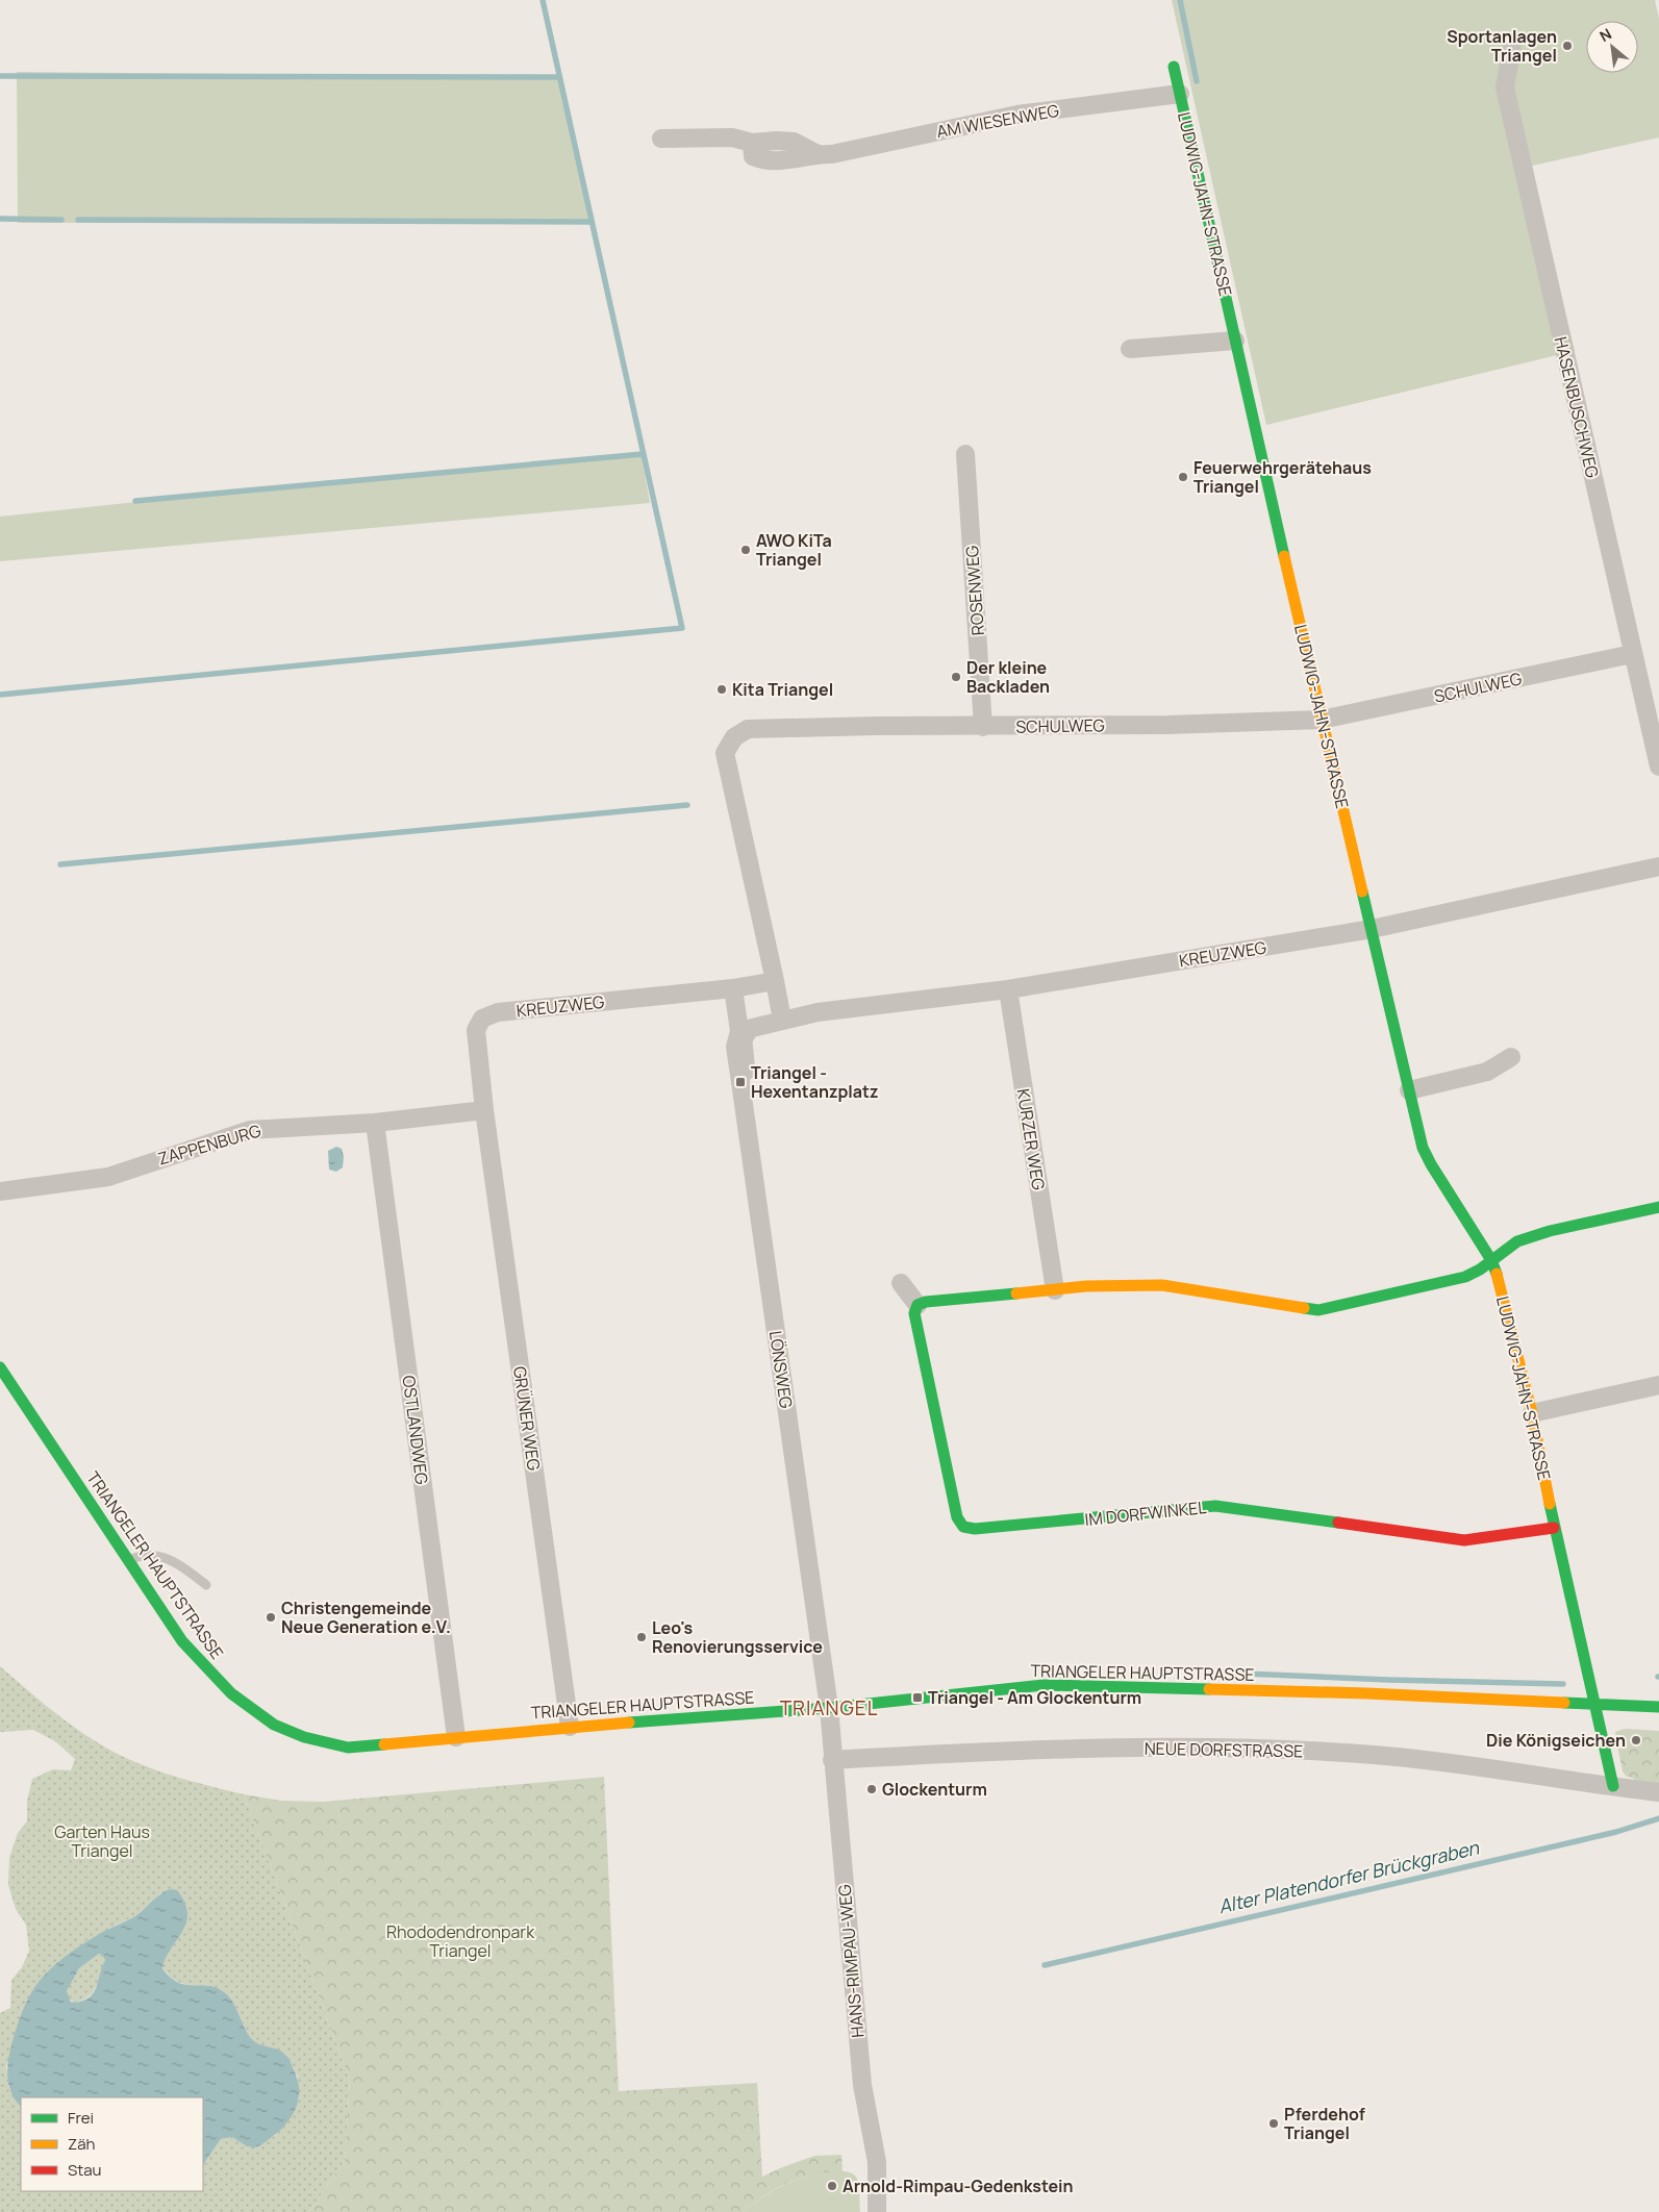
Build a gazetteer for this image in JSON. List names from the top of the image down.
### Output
{
  "streets": {
    "street": [
      "AM WIESENWEG",
      "LUDWIG-JAHN-STRASSE",
      "HASENBUSCHWEG",
      "ROSENWEG",
      "SCHULWEG",
      "KREUZWEG",
      "KURZER WEG",
      "ZAPPENBURG",
      "LÖNSWEG",
      "GRÜNER WEG",
      "OSTLANDWEG",
      "IM DORFWINKEL",
      "TRIANGELER HAUPTSTRASSE",
      "NEUE DORFSTRASSE",
      "HANS-RIMPAU-WEG"
    ]
  },
  "crossings": [
    ["AM WIESENWEG", "LUDWIG-JAHN-STRASSE"],
    ["LUDWIG-JAHN-STRASSE", "SCHULWEG"],
    ["LUDWIG-JAHN-STRASSE", "KREUZWEG"],
    ["LUDWIG-JAHN-STRASSE", "IM DORFWINKEL"],
    ["LUDWIG-JAHN-STRASSE", "TRIANGELER HAUPTSTRASSE"],
    ["HASENBUSCHWEG", "SCHULWEG"],
    ["ROSENWEG", "SCHULWEG"],
    ["SCHULWEG", "KREUZWEG"],
    ["KREUZWEG", "KURZER WEG"],
    ["KREUZWEG", "ZAPPENBURG"],
    ["KREUZWEG", "LÖNSWEG"],
    ["KREUZWEG", "GRÜNER WEG"],
    ["ZAPPENBURG", "GRÜNER WEG"],
    ["ZAPPENBURG", "OSTLANDWEG"],
    ["LÖNSWEG", "TRIANGELER HAUPTSTRASSE"],
    ["LÖNSWEG", "HANS-RIMPAU-WEG"],
    ["GRÜNER WEG", "TRIANGELER HAUPTSTRASSE"],
    ["OSTLANDWEG", "TRIANGELER HAUPTSTRASSE"],
    ["TRIANGELER HAUPTSTRASSE", "HANS-RIMPAU-WEG"],
    ["NEUE DORFSTRASSE", "HANS-RIMPAU-WEG"]
  ],
  "districts": ["TRIANGEL"],
  "water": ["Alter Platendorfer Brückgraben"],
  "parks": ["Garten Haus Triangel", "Rhododendronpark Triangel"],
  "places": {
    "other": [
      "Sportanlagen Triangel",
      "Feuerwehrgerätehaus Triangel",
      "AWO KiTa Triangel",
      "Der kleine Backladen",
      "Kita Triangel",
      "Christengemeinde Neue Generation e.V.",
      "Leo's Renovierungsservice",
      "Die Königseichen",
      "Glockenturm",
      "Pferdehof Triangel",
      "Arnold-Rimpau-Gedenkstein"
    ],
    "transit": ["Triangel - Hexentanzplatz", "Triangel - Am Glockenturm"]
  },
  "legend": ["Frei", "Zäh", "Stau"],
  "north": "top left"
}
